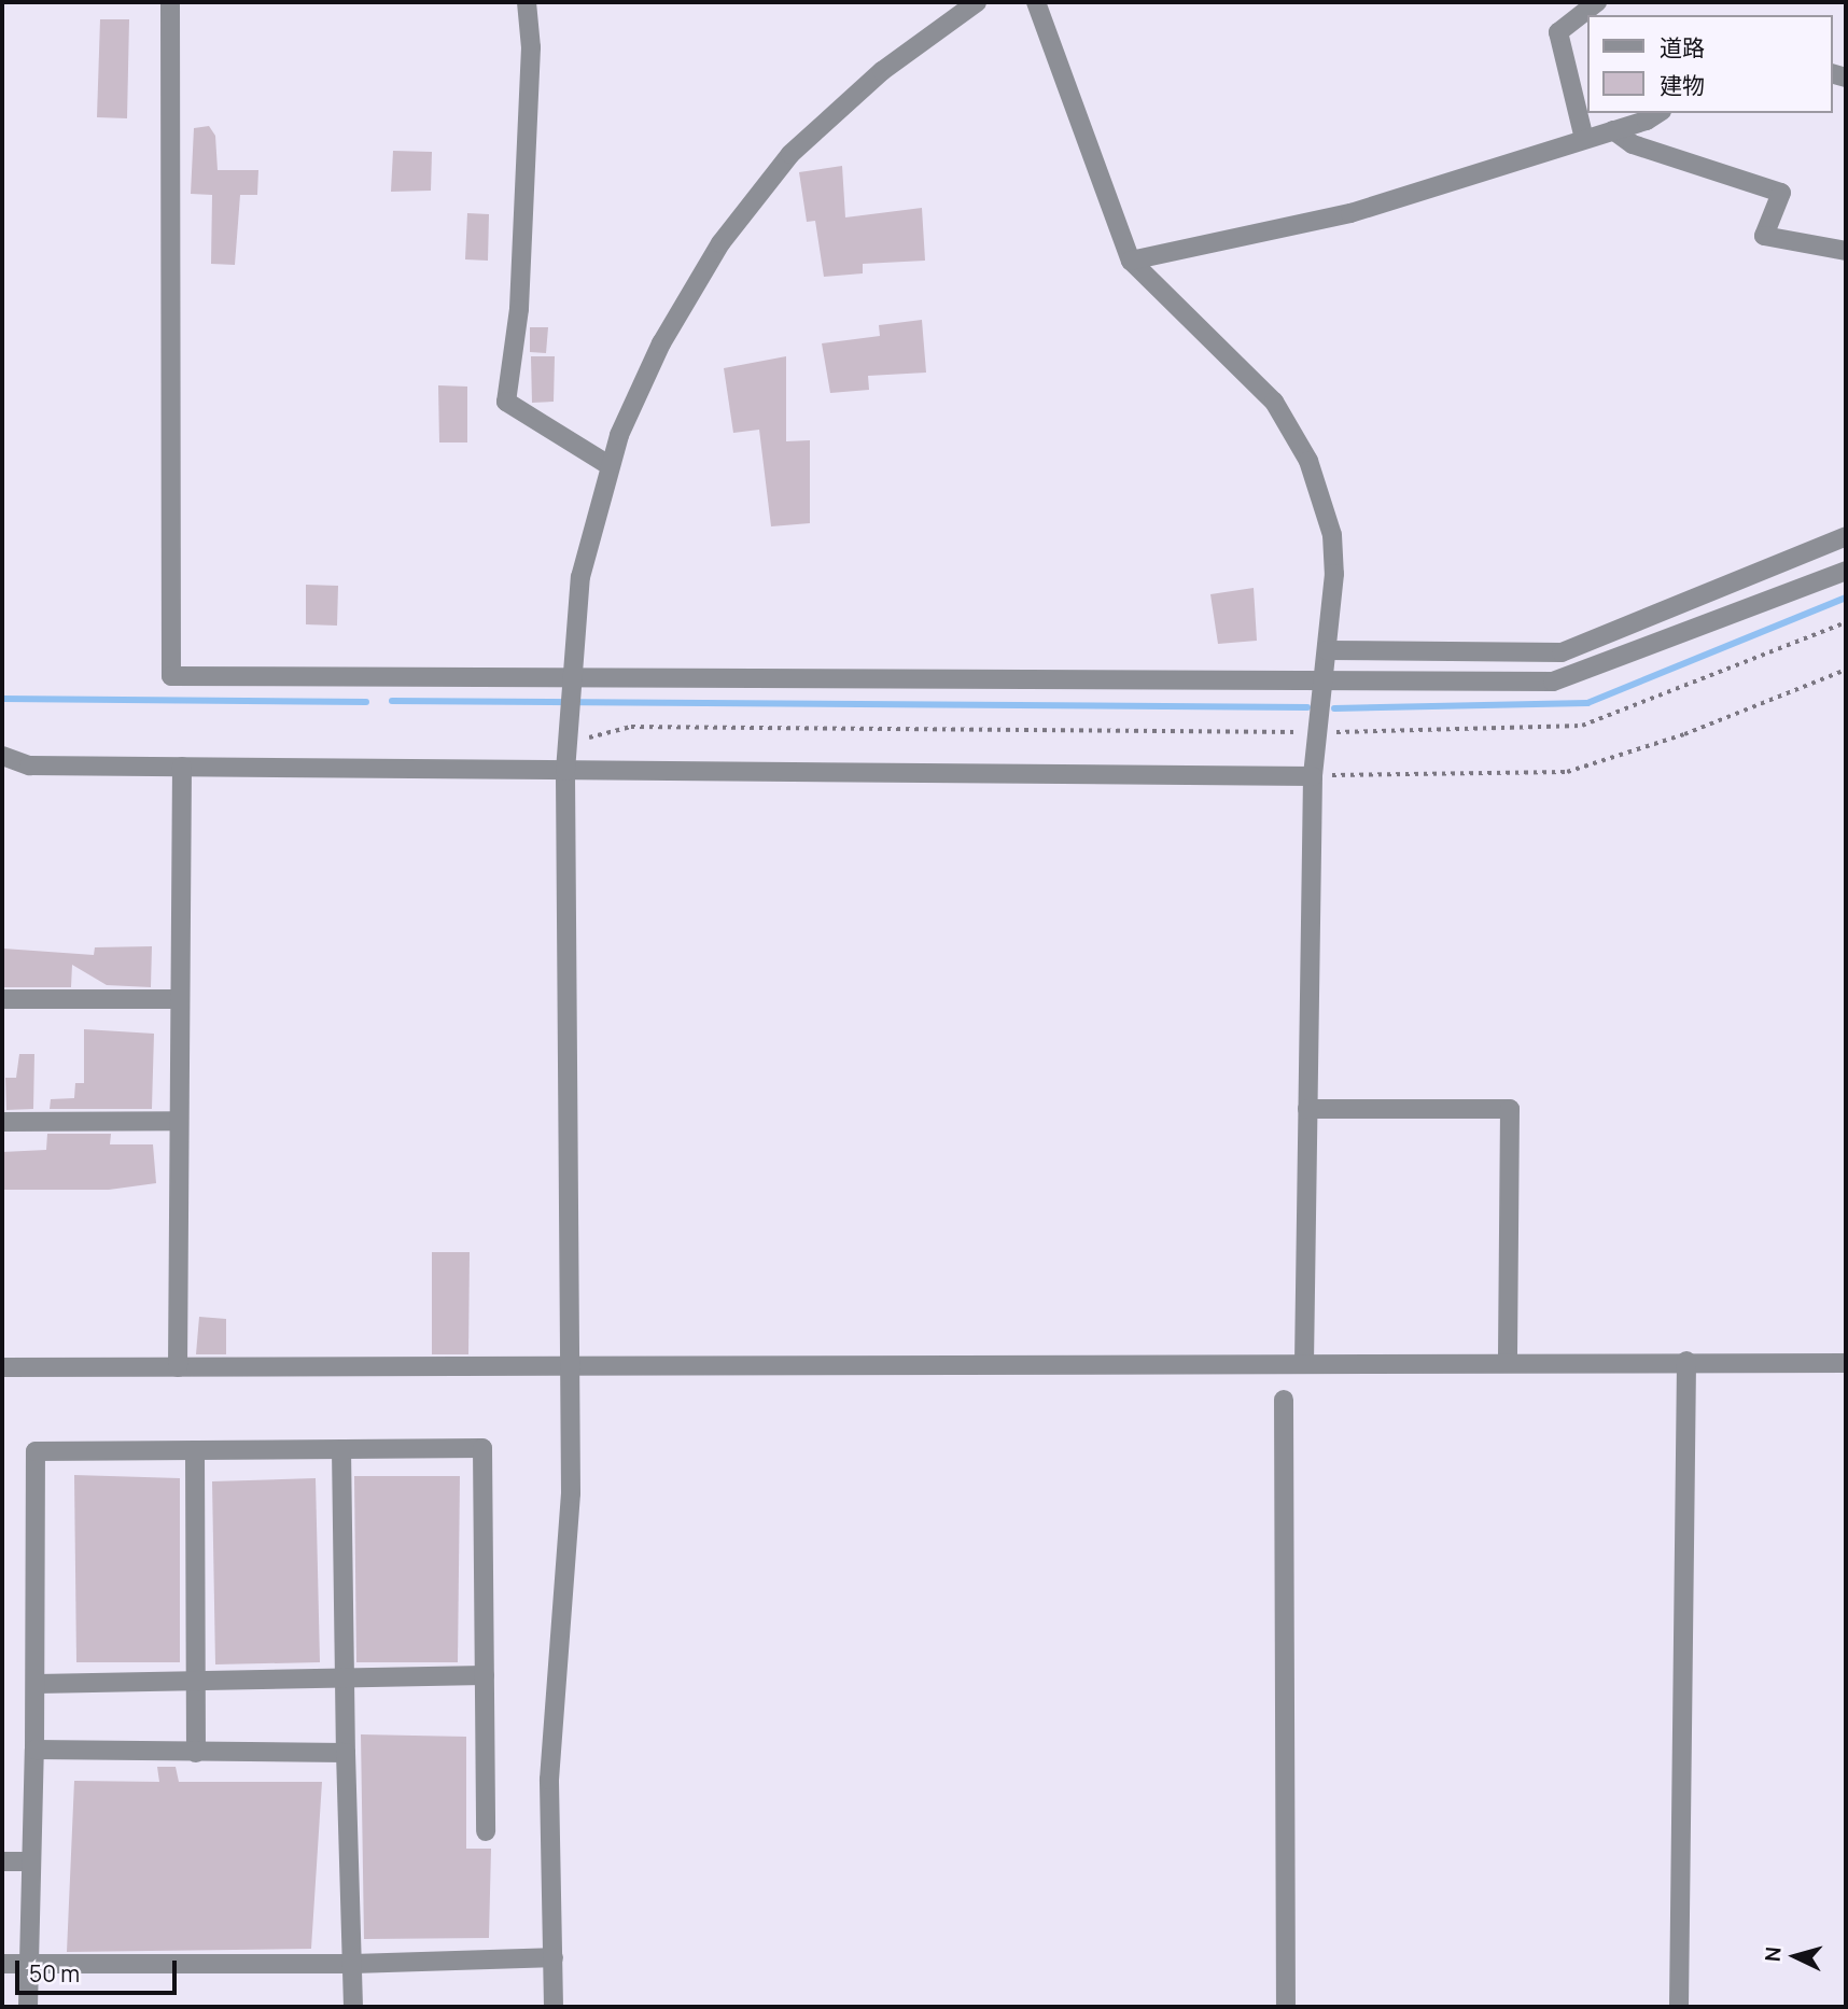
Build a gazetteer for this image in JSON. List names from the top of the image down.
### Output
{
  "legend": ["道路", "建物"],
  "scale_bar": "50 m",
  "north": "left"
}
